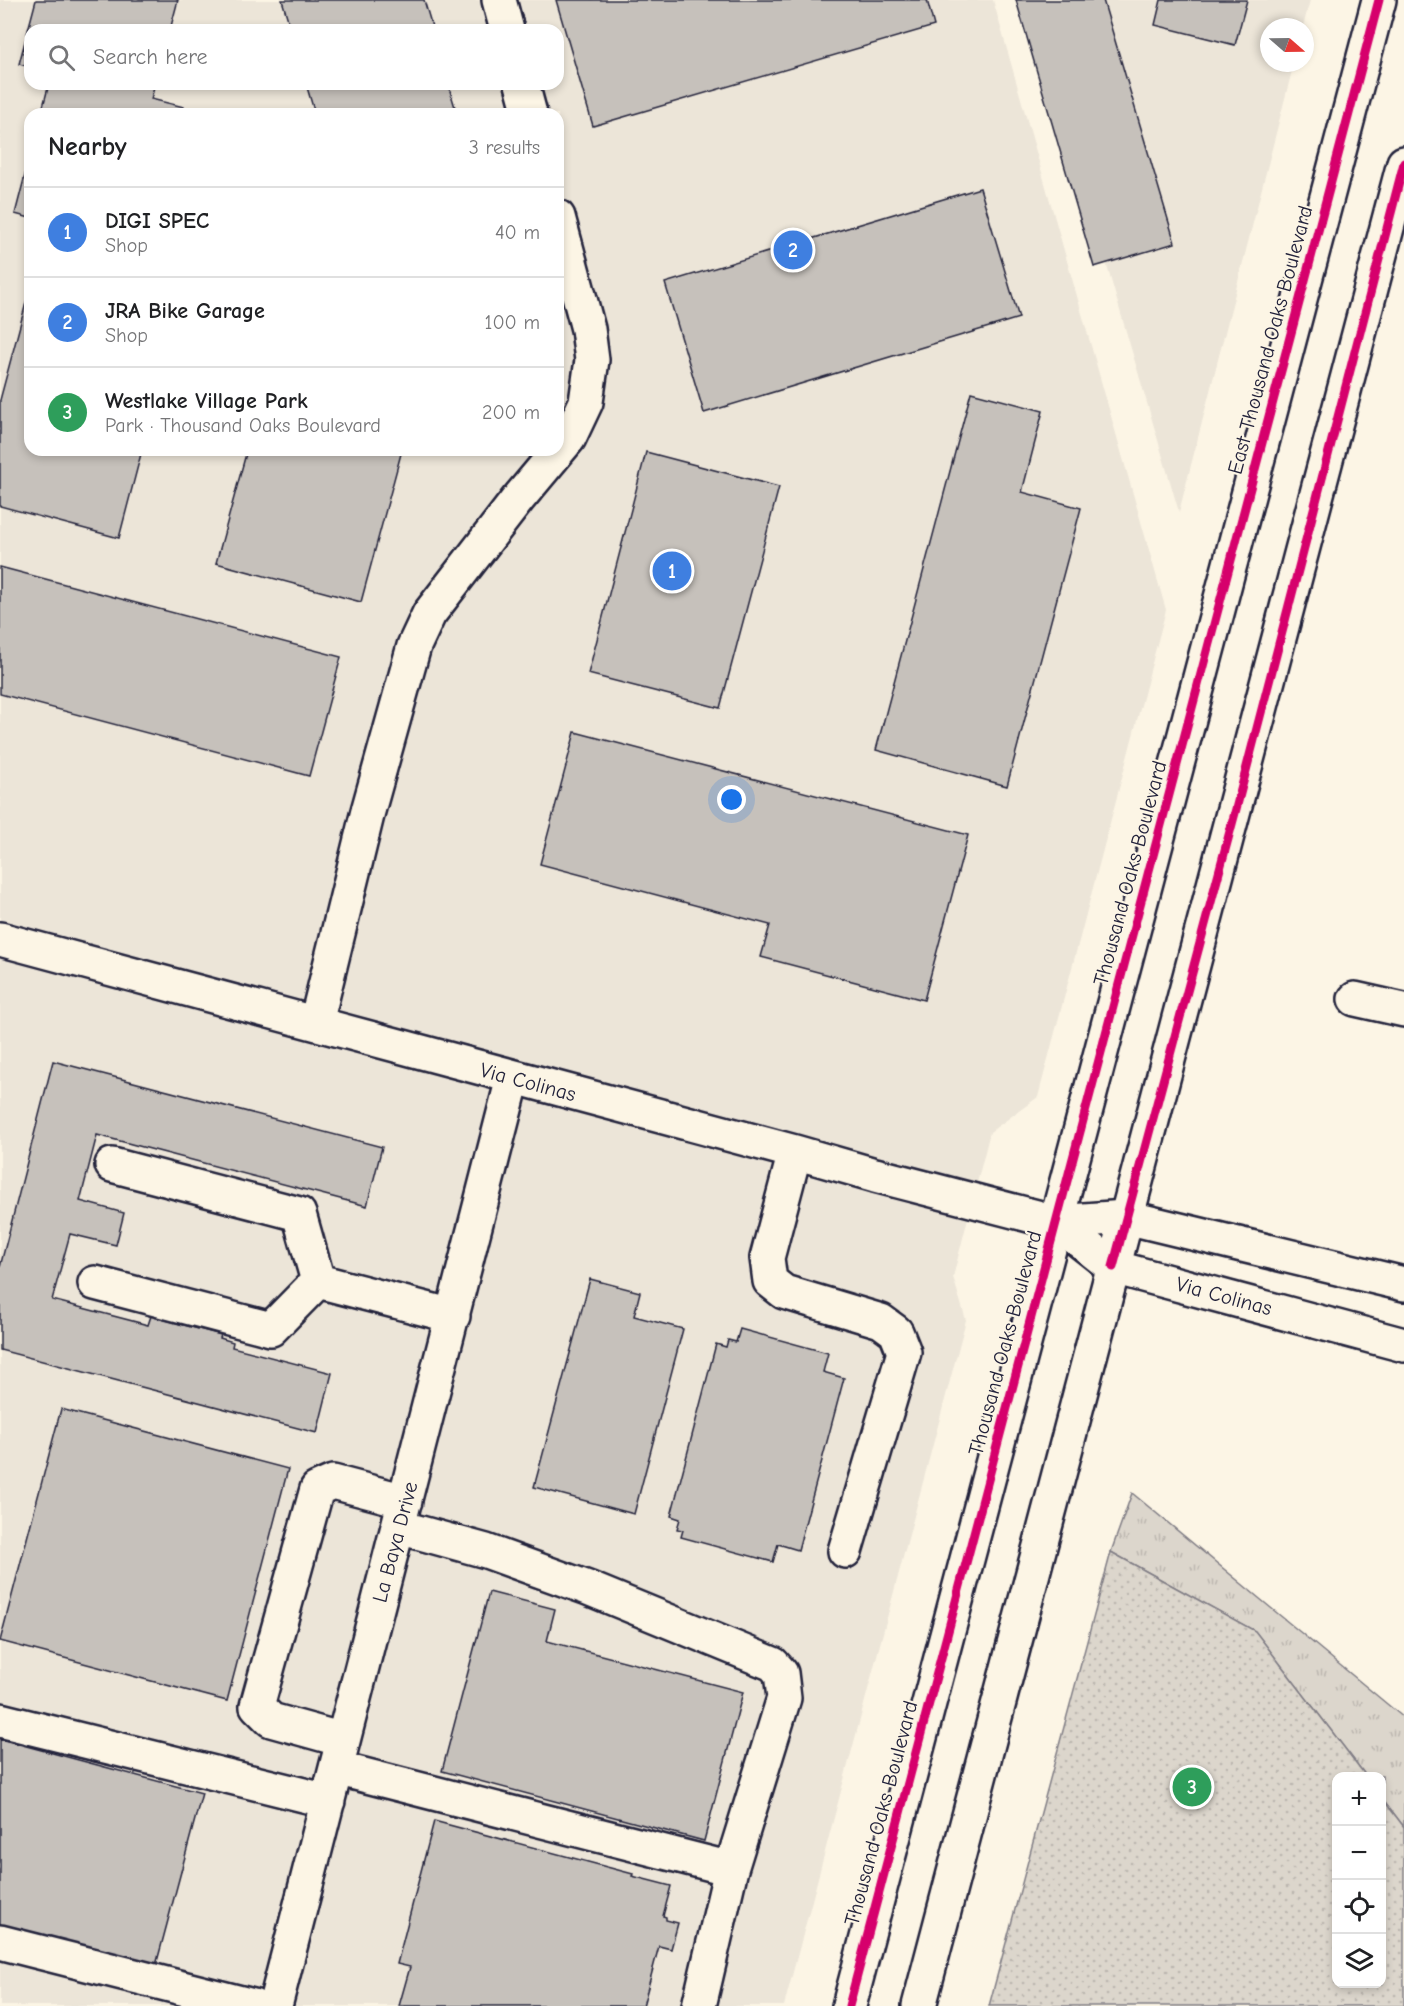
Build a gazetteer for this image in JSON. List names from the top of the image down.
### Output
{
  "streets": {
    "main road": [
      "East Thousand Oaks Boulevard",
      "Thousand Oaks Boulevard",
      "Via Colinas",
      "La Baya Drive"
    ]
  },
  "crossings": [
    ["East Thousand Oaks Boulevard", "Thousand Oaks Boulevard"],
    ["Thousand Oaks Boulevard", "Via Colinas"],
    ["Via Colinas", "La Baya Drive"]
  ],
  "north": "right",
  "page": {
    "search": "Search here",
    "heading": ["Nearby", "3 results"],
    "list": [
      {
        "mark": "1",
        "name": "DIGI SPEC",
        "note": "Shop",
        "value": "40 m"
      },
      {
        "mark": "2",
        "name": "JRA Bike Garage",
        "note": "Shop",
        "value": "100 m"
      },
      {
        "mark": "3",
        "name": "Westlake Village Park",
        "note": "Park · Thousand Oaks Boulevard",
        "value": "200 m"
      }
    ],
    "pins": ["2", "1", "3"],
    "map_buttons": ["+", "−"]
  }
}
